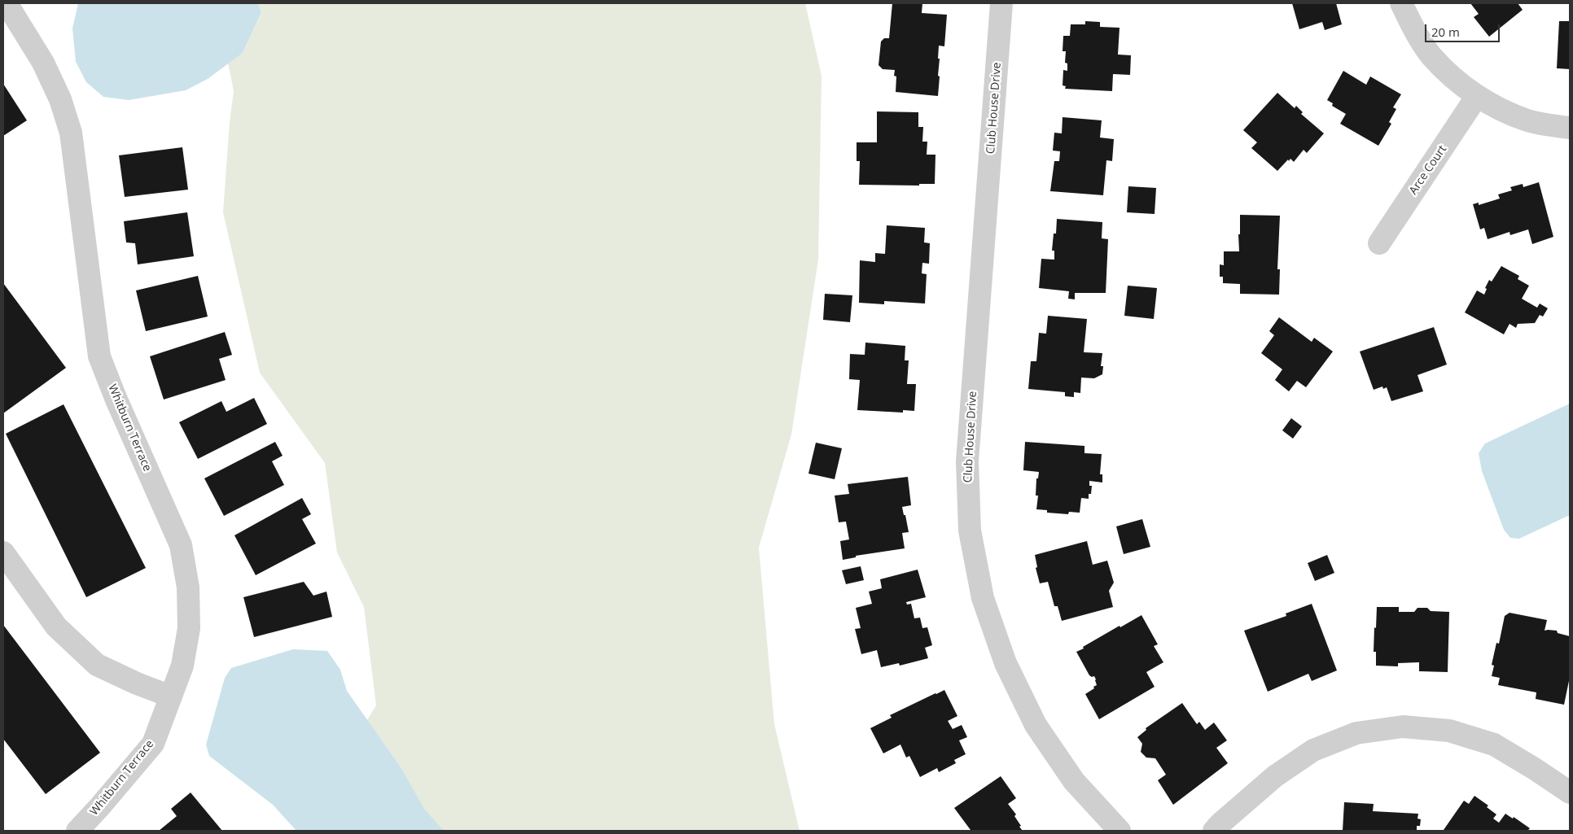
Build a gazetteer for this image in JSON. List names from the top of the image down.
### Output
{
  "streets": {
    "street": ["Club House Drive", "Arce Court", "Whitburn Terrace"]
  },
  "scale_bar": "20 m"
}
